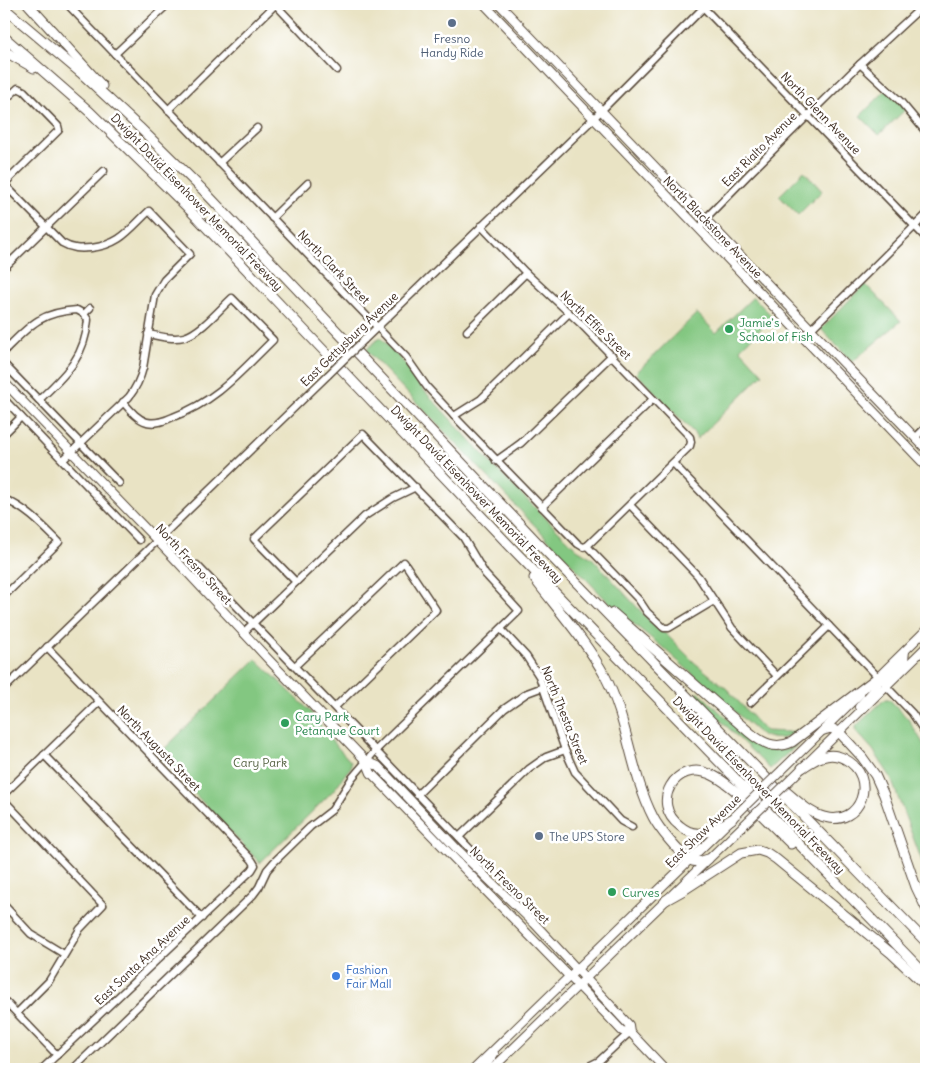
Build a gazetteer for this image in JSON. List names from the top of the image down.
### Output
{
  "streets": {
    "highway": ["Dwight David Eisenhower Memorial Freeway"],
    "main road": ["North Blackstone Avenue", "North Fresno Street", "East Shaw Avenue"],
    "street": [
      "North Glenn Avenue",
      "East Rialto Avenue",
      "North Clark Street",
      "North Effie Street",
      "East Gettysburg Avenue",
      "North Thesta Street",
      "North Augusta Street",
      "East Santa Ana Avenue"
    ]
  },
  "crossings": [
    ["North Glenn Avenue", "East Rialto Avenue"],
    ["North Glenn Avenue", "East Gettysburg Avenue"],
    ["East Rialto Avenue", "North Blackstone Avenue"],
    ["North Blackstone Avenue", "East Gettysburg Avenue"],
    ["North Clark Street", "East Gettysburg Avenue"],
    ["North Effie Street", "East Gettysburg Avenue"],
    ["East Gettysburg Avenue", "North Fresno Street"],
    ["East Gettysburg Avenue", "North Augusta Street"],
    ["North Fresno Street", "East Shaw Avenue"],
    ["North Augusta Street", "East Santa Ana Avenue"]
  ],
  "parks": ["Cary Park"],
  "places": [
    "Fresno Handy Ride",
    "Jamie's School of Fish",
    "Cary Park Petanque Court",
    "The UPS Store",
    "Curves",
    "Fashion Fair Mall"
  ]
}
